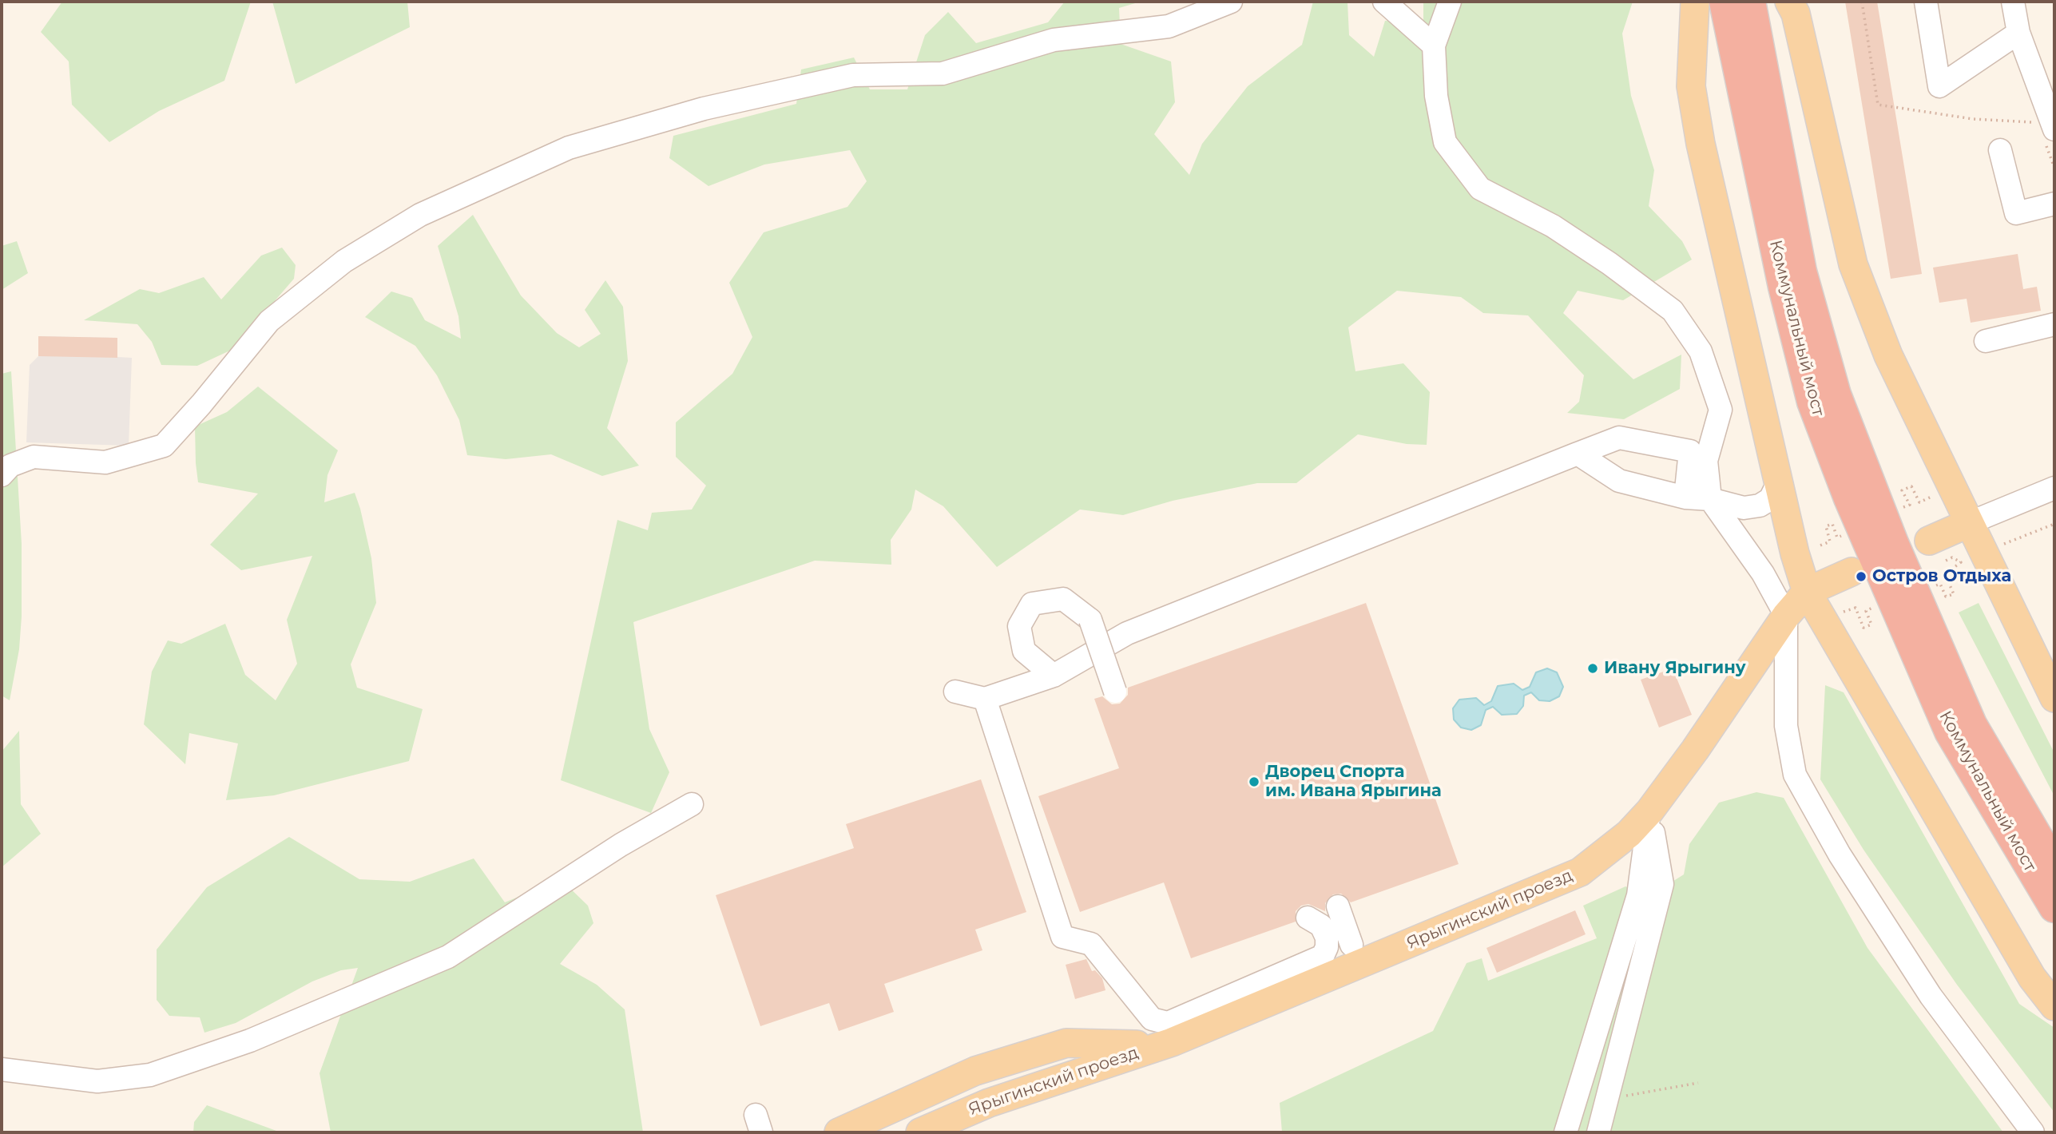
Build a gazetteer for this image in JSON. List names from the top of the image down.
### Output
{
  "streets": {
    "highway": ["Коммунальный мост"],
    "main road": ["Ярыгинский проезд"]
  },
  "places": ["Остров Отдыха", "Ивану Ярыгину", "Дворец Спорта им. Ивана Ярыгина"]
}
